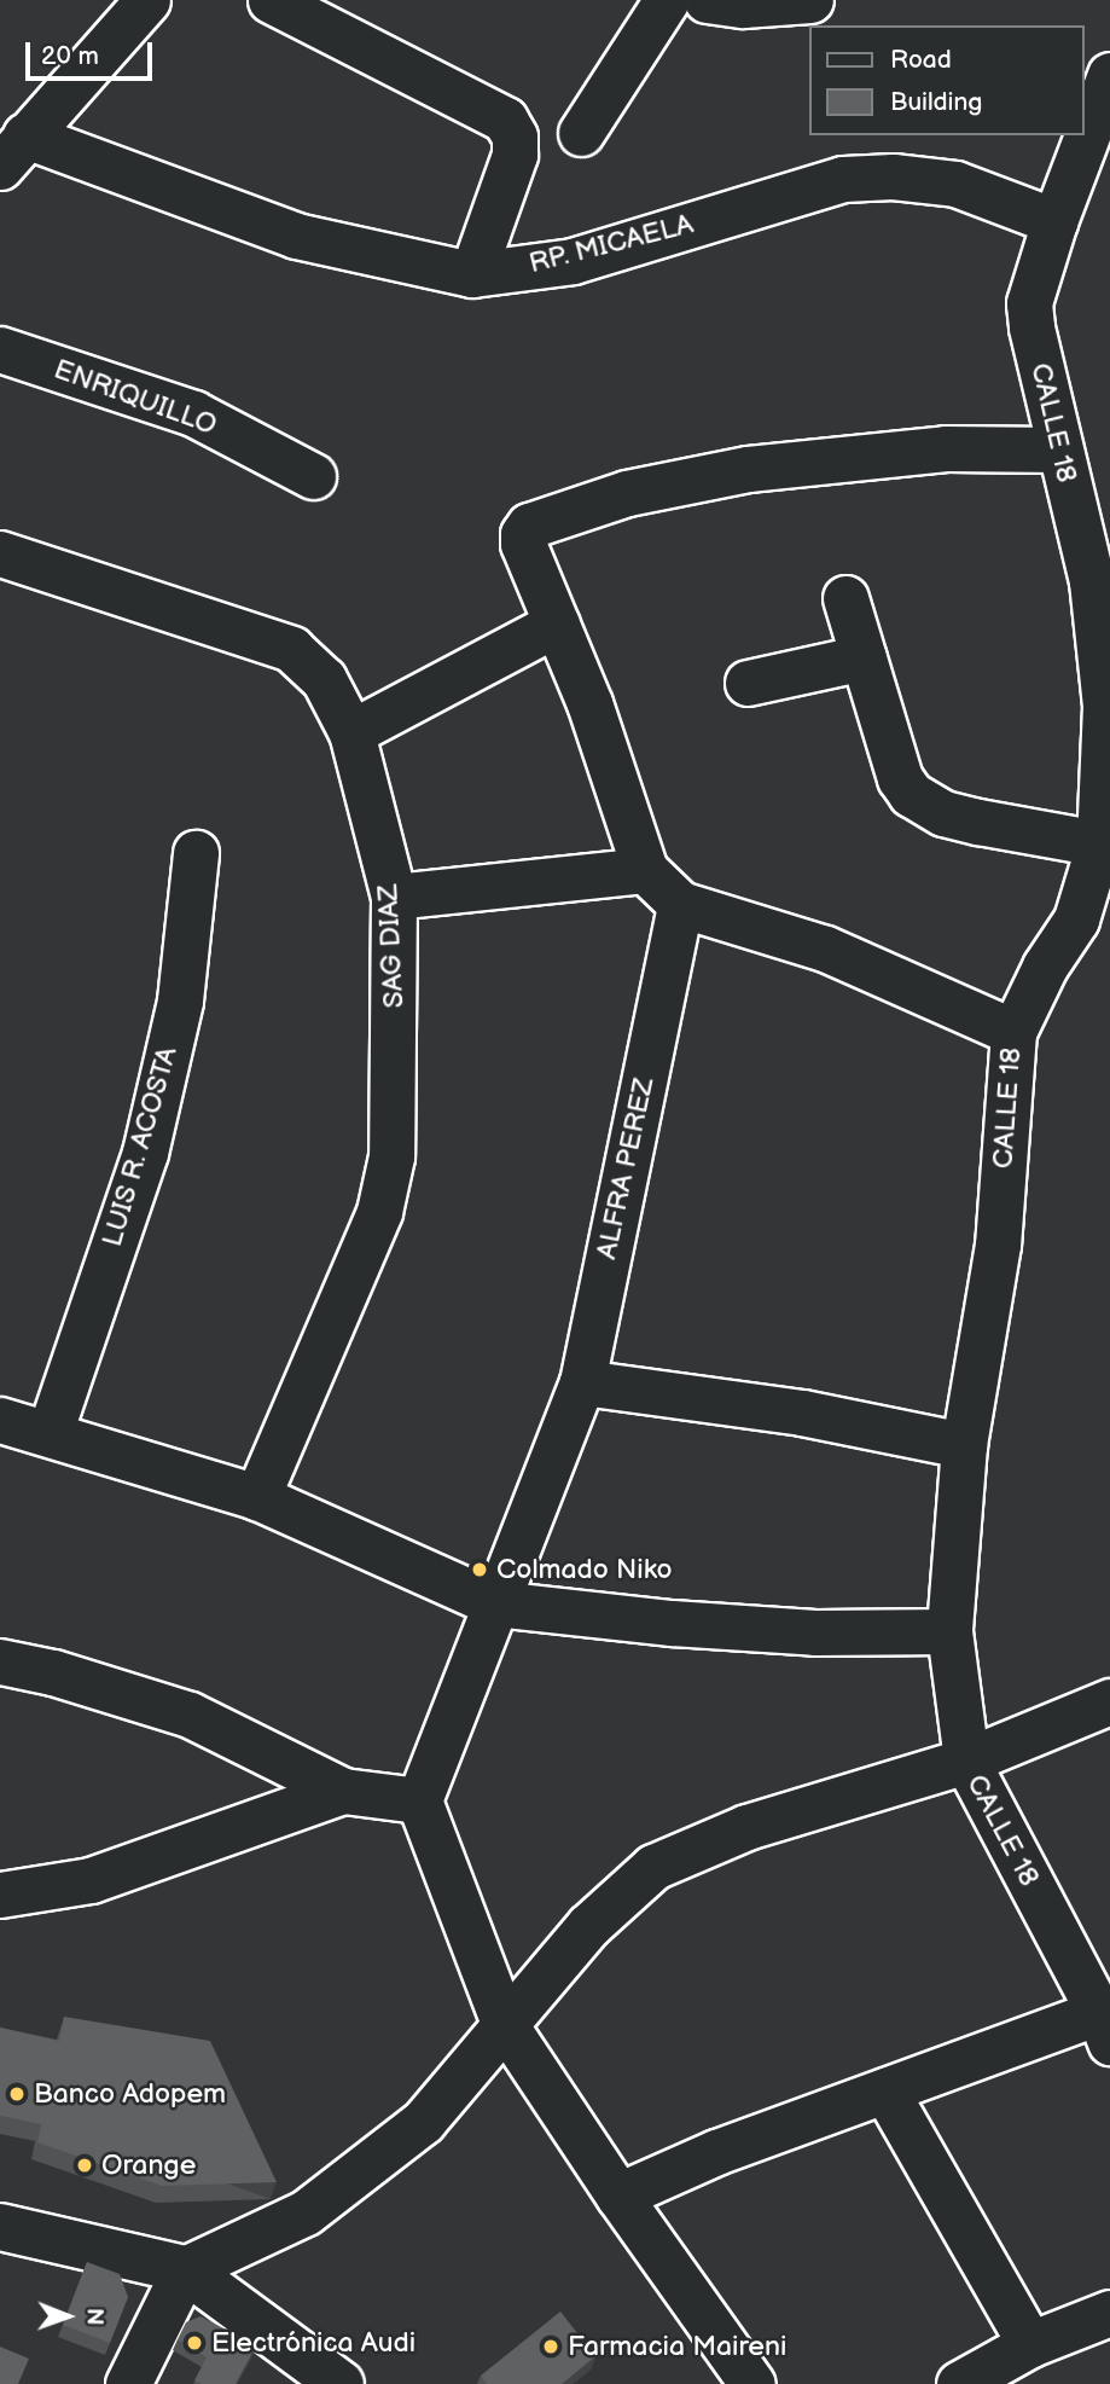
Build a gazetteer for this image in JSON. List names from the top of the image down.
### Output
{
  "streets": {
    "street": [
      "RP. MICAELA",
      "ENRIQUILLO",
      "CALLE 18",
      "SAG DIAZ",
      "LUIS R. ACOSTA",
      "ALFRA PEREZ"
    ]
  },
  "crossings": [
    ["RP. MICAELA", "CALLE 18"]
  ],
  "places": [
    "Colmado Niko",
    "Banco Adopem",
    "Orange",
    "Electrónica Audi",
    "Farmacia Maireni"
  ],
  "legend": ["Road", "Building"],
  "scale_bar": "20 m",
  "north": "right"
}
